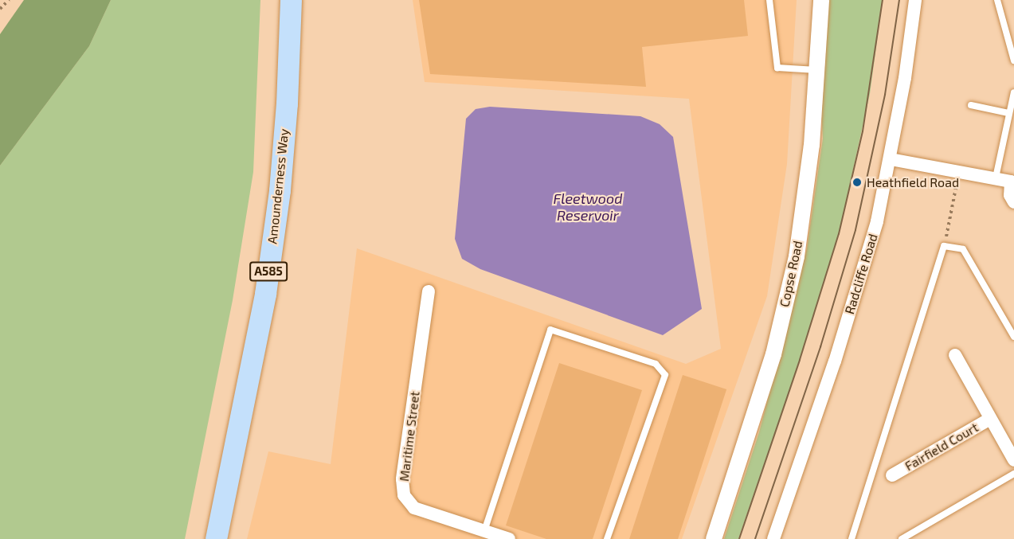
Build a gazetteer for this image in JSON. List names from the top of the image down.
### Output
{
  "streets": {
    "highway": ["Amounderness Way", "A585"],
    "street": [
      "Copse Road",
      "Radcliffe Road",
      "Maritime Street",
      "Fairfield Court"
    ]
  },
  "water": ["Fleetwood Reservoir"],
  "places": ["Heathfield Road"]
}
